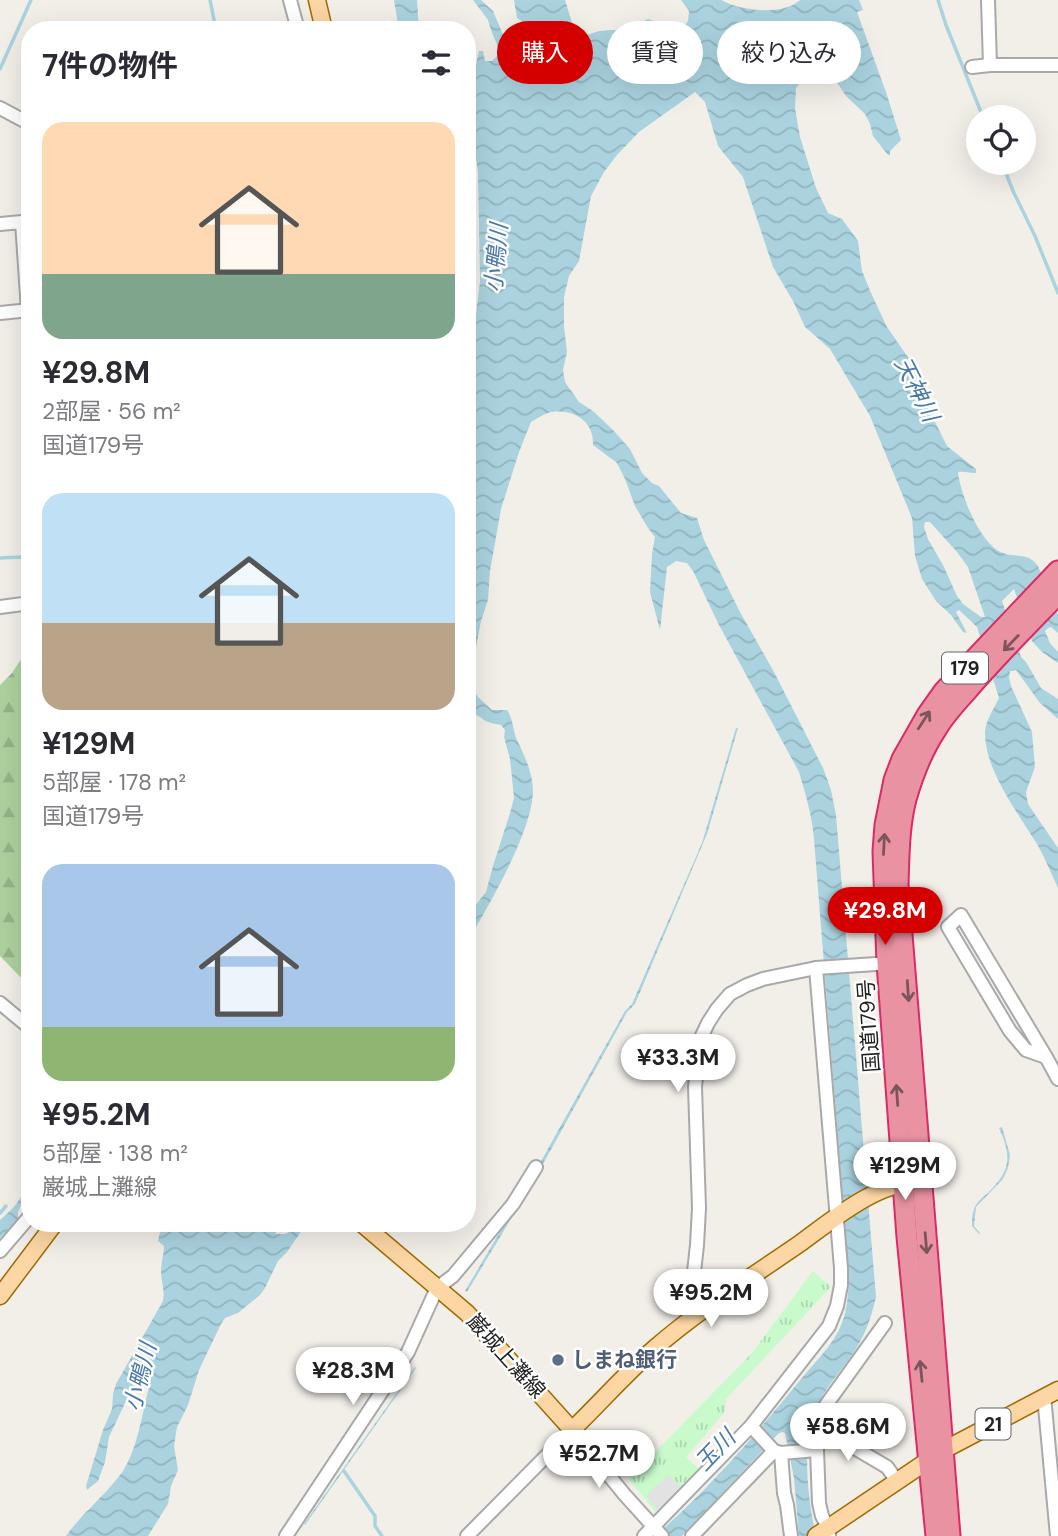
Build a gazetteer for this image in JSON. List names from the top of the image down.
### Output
{
  "streets": {
    "highway": ["179", "国道179号"],
    "main road": ["巌城上灘線", "21"]
  },
  "crossings": [
    ["国道179号", "21"]
  ],
  "water": ["小鴨川", "天神川", "玉川"],
  "places": ["しまね銀行"],
  "page": {
    "chip": ["購入", "賃貸", "絞り込み"],
    "heading": "7件の物件",
    "list": [
      {
        "name": "¥29.8M",
        "note": "2部屋 · 56 m² · 国道179号"
      },
      {
        "name": "¥129M",
        "note": "5部屋 · 178 m² · 国道179号"
      },
      {
        "name": "¥95.2M",
        "note": "5部屋 · 138 m² · 巌城上灘線"
      }
    ],
    "price": [
      "¥29.8M",
      "¥33.3M",
      "¥129M",
      "¥95.2M",
      "¥28.3M",
      "¥58.6M",
      "¥52.7M"
    ]
  }
}
